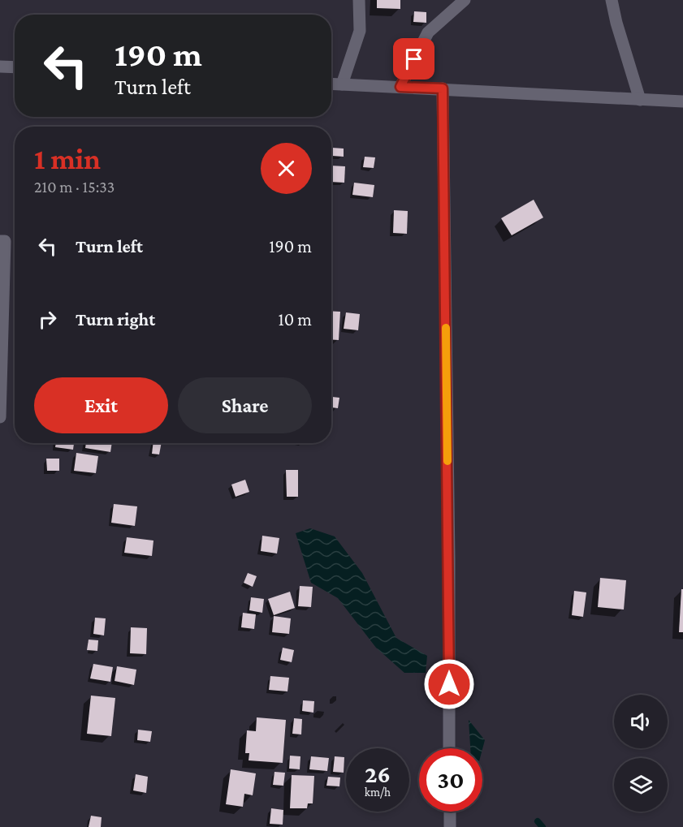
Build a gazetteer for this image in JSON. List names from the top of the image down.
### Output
{
  "page": {
    "turn": ["190 m", "Turn left"],
    "heading": ["1 min", "210 m · 15:33"],
    "list": [
      {
        "name": "Turn left",
        "value": "190 m"
      },
      {
        "name": "Turn right",
        "value": "10 m"
      }
    ],
    "buttons": ["Exit", "Share"],
    "speed": "26 km/h",
    "limit": "30"
  }
}
